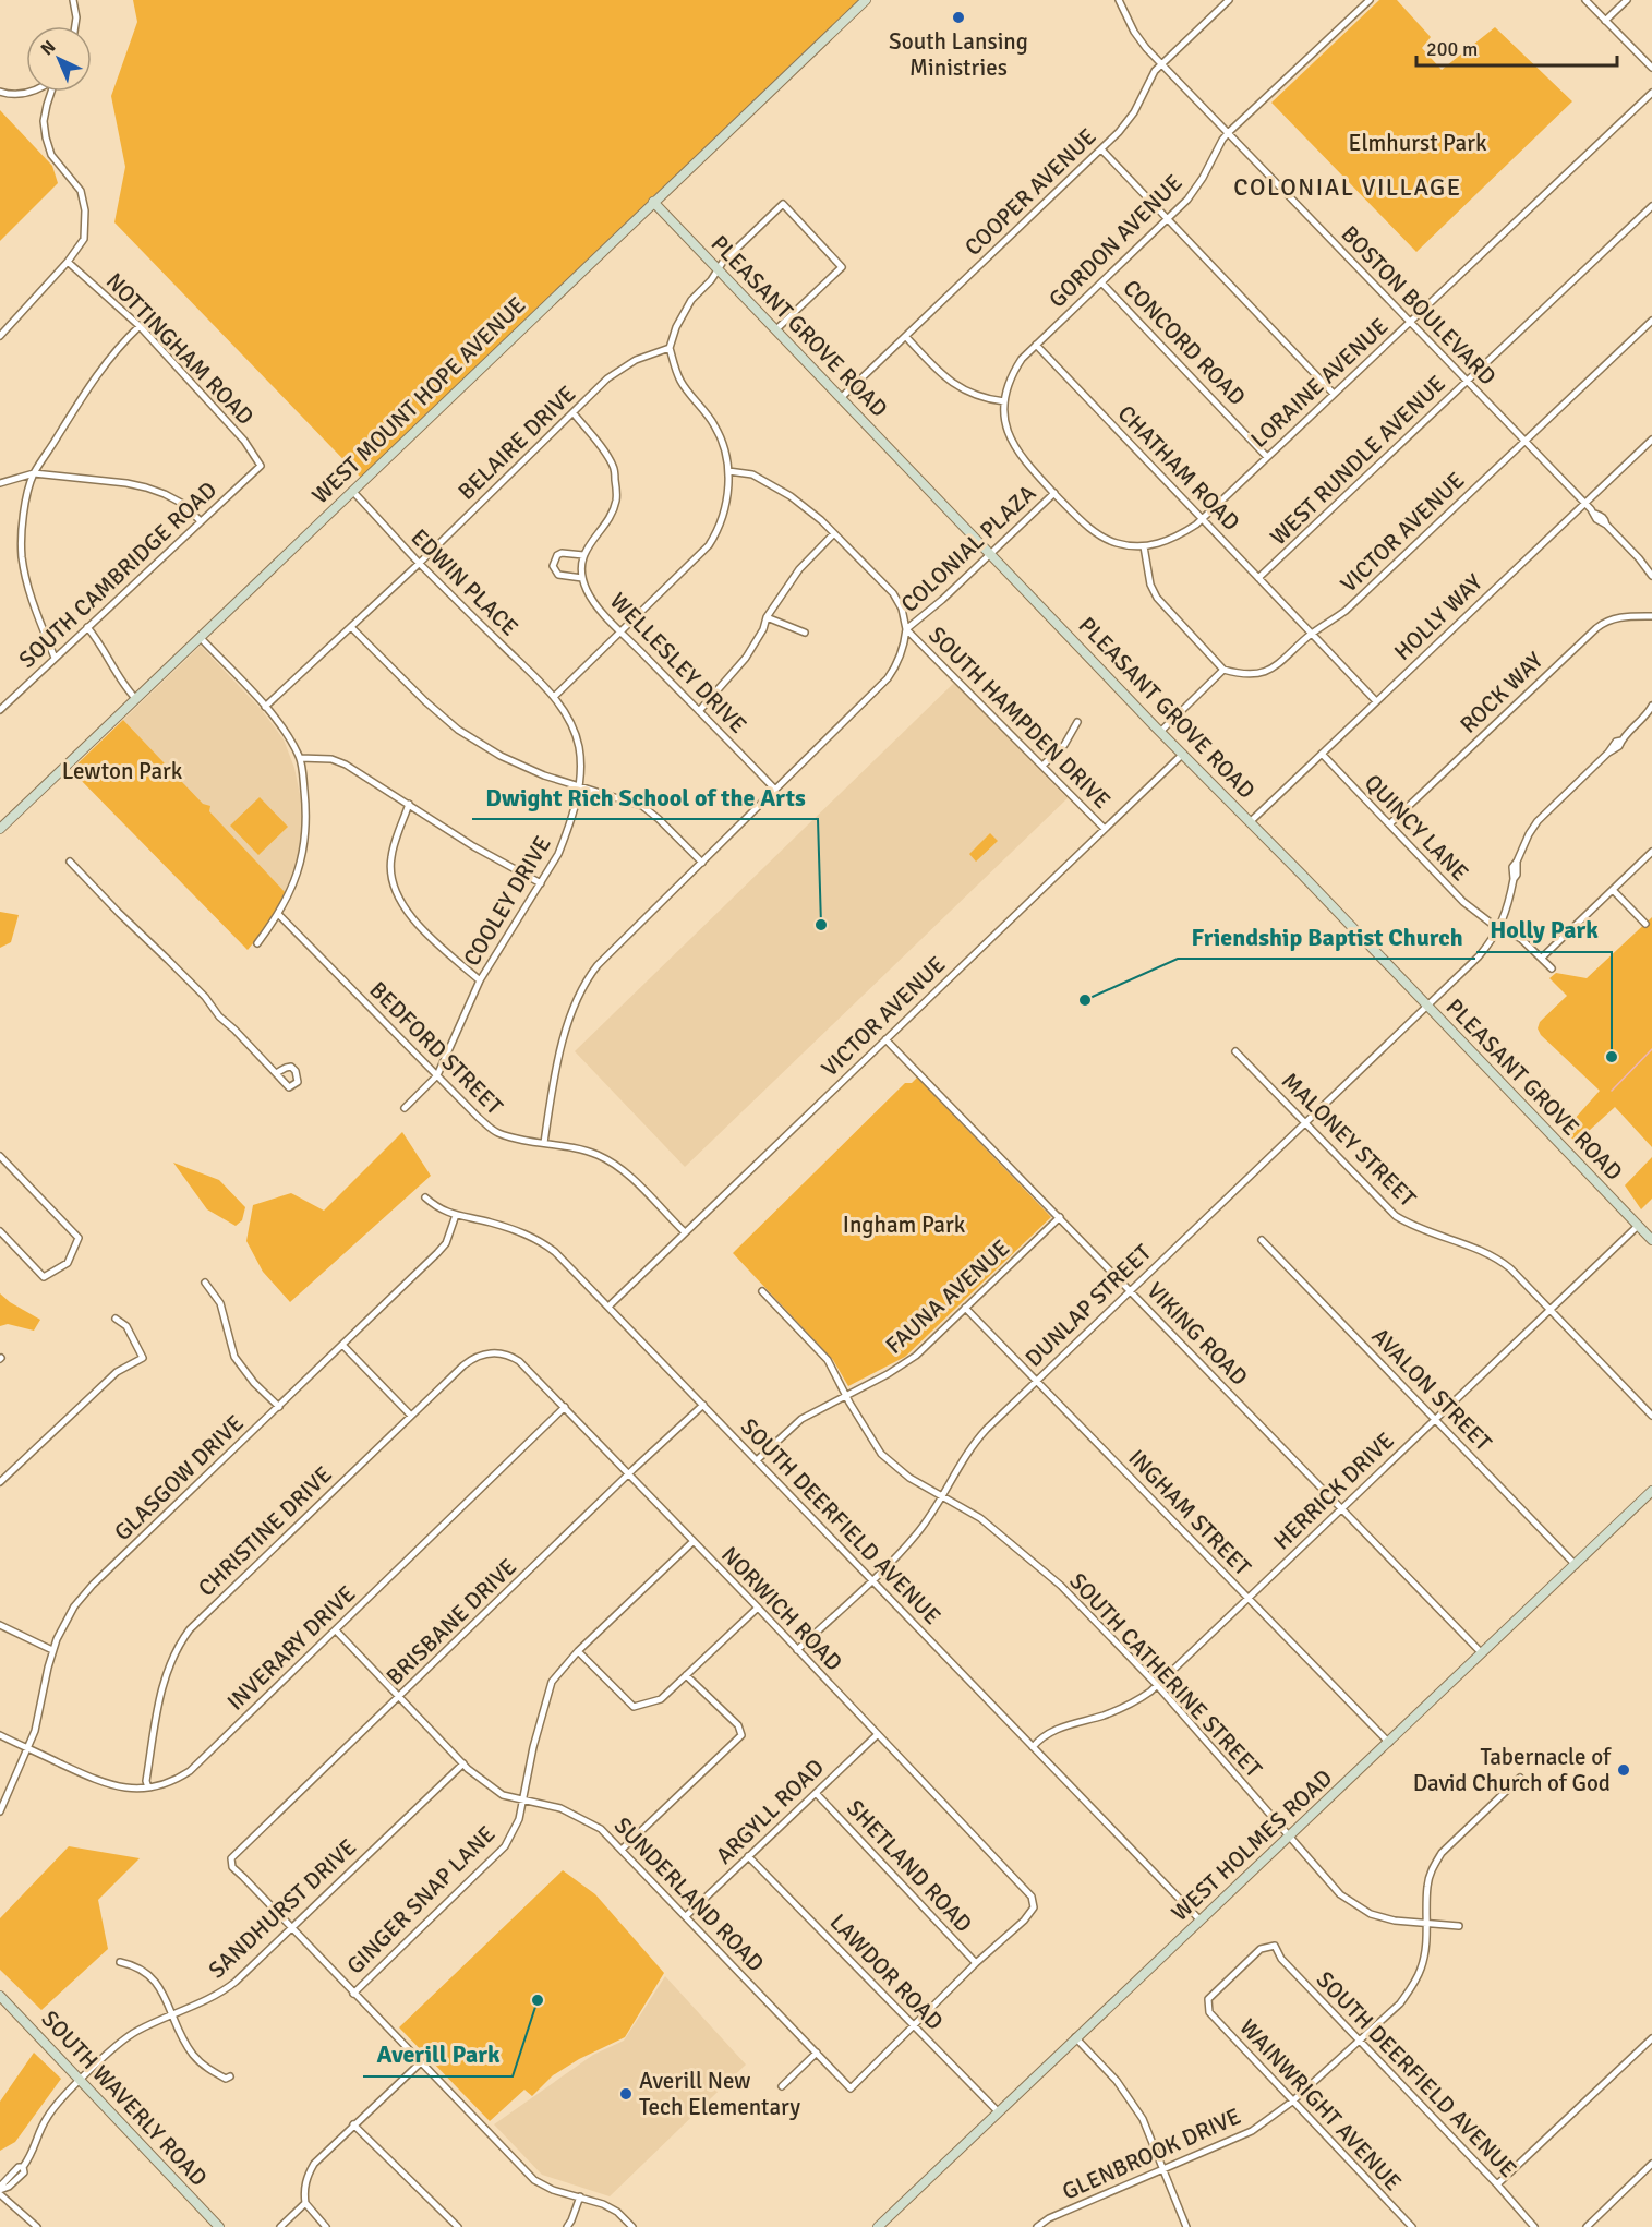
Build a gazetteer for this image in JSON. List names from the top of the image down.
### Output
{
  "streets": {
    "street": [
      "COOPER AVENUE",
      "GORDON AVENUE",
      "BOSTON BOULEVARD",
      "PLEASANT GROVE ROAD",
      "CONCORD ROAD",
      "NOTTINGHAM ROAD",
      "LORAINE AVENUE",
      "WEST MOUNT HOPE AVENUE",
      "BELAIRE DRIVE",
      "WEST RUNDLE AVENUE",
      "CHATHAM ROAD",
      "VICTOR AVENUE",
      "COLONIAL PLAZA",
      "SOUTH CAMBRIDGE ROAD",
      "EDWIN PLACE",
      "HOLLY WAY",
      "WELLESLEY DRIVE",
      "ROCK WAY",
      "SOUTH HAMPDEN DRIVE",
      "QUINCY LANE",
      "COOLEY DRIVE",
      "BEDFORD STREET",
      "MALONEY STREET",
      "FAUNA AVENUE",
      "DUNLAP STREET",
      "VIKING ROAD",
      "AVALON STREET",
      "GLASGOW DRIVE",
      "HERRICK DRIVE",
      "INGHAM STREET",
      "SOUTH DEERFIELD AVENUE",
      "CHRISTINE DRIVE",
      "NORWICH ROAD",
      "BRISBANE DRIVE",
      "INVERARY DRIVE",
      "SOUTH CATHERINE STREET",
      "ARGYLL ROAD",
      "WEST HOLMES ROAD",
      "SHETLAND ROAD",
      "SUNDERLAND ROAD",
      "GINGER SNAP LANE",
      "SANDHURST DRIVE",
      "LAWDOR ROAD",
      "SOUTH WAVERLY ROAD",
      "WAINWRIGHT AVENUE",
      "GLENBROOK DRIVE"
    ]
  },
  "crossings": [
    ["COOPER AVENUE", "BOSTON BOULEVARD"],
    ["COOPER AVENUE", "PLEASANT GROVE ROAD"],
    ["GORDON AVENUE", "BOSTON BOULEVARD"],
    ["GORDON AVENUE", "CONCORD ROAD"],
    ["GORDON AVENUE", "CHATHAM ROAD"],
    ["BOSTON BOULEVARD", "LORAINE AVENUE"],
    ["BOSTON BOULEVARD", "WEST RUNDLE AVENUE"],
    ["BOSTON BOULEVARD", "VICTOR AVENUE"],
    ["BOSTON BOULEVARD", "HOLLY WAY"],
    ["PLEASANT GROVE ROAD", "WEST MOUNT HOPE AVENUE"],
    ["PLEASANT GROVE ROAD", "VICTOR AVENUE"],
    ["PLEASANT GROVE ROAD", "COLONIAL PLAZA"],
    ["PLEASANT GROVE ROAD", "HOLLY WAY"],
    ["PLEASANT GROVE ROAD", "DUNLAP STREET"],
    ["PLEASANT GROVE ROAD", "HERRICK DRIVE"],
    ["CONCORD ROAD", "LORAINE AVENUE"],
    ["NOTTINGHAM ROAD", "SOUTH CAMBRIDGE ROAD"],
    ["LORAINE AVENUE", "CHATHAM ROAD"],
    ["WEST MOUNT HOPE AVENUE", "EDWIN PLACE"],
    ["BELAIRE DRIVE", "EDWIN PLACE"],
    ["WEST RUNDLE AVENUE", "CHATHAM ROAD"],
    ["CHATHAM ROAD", "VICTOR AVENUE"],
    ["CHATHAM ROAD", "HOLLY WAY"],
    ["VICTOR AVENUE", "SOUTH HAMPDEN DRIVE"],
    ["VICTOR AVENUE", "BEDFORD STREET"],
    ["VICTOR AVENUE", "VIKING ROAD"],
    ["VICTOR AVENUE", "SOUTH DEERFIELD AVENUE"],
    ["COLONIAL PLAZA", "SOUTH HAMPDEN DRIVE"],
    ["EDWIN PLACE", "COOLEY DRIVE"],
    ["HOLLY WAY", "QUINCY LANE"],
    ["ROCK WAY", "QUINCY LANE"],
    ["COOLEY DRIVE", "BEDFORD STREET"],
    ["MALONEY STREET", "DUNLAP STREET"],
    ["MALONEY STREET", "HERRICK DRIVE"],
    ["FAUNA AVENUE", "VIKING ROAD"],
    ["FAUNA AVENUE", "INGHAM STREET"],
    ["FAUNA AVENUE", "SOUTH DEERFIELD AVENUE"],
    ["FAUNA AVENUE", "SOUTH CATHERINE STREET"],
    ["DUNLAP STREET", "VIKING ROAD"],
    ["DUNLAP STREET", "INGHAM STREET"],
    ["DUNLAP STREET", "SOUTH DEERFIELD AVENUE"],
    ["DUNLAP STREET", "NORWICH ROAD"],
    ["DUNLAP STREET", "SOUTH CATHERINE STREET"],
    ["VIKING ROAD", "HERRICK DRIVE"],
    ["VIKING ROAD", "WEST HOLMES ROAD"],
    ["AVALON STREET", "HERRICK DRIVE"],
    ["AVALON STREET", "WEST HOLMES ROAD"],
    ["GLASGOW DRIVE", "SOUTH DEERFIELD AVENUE"],
    ["GLASGOW DRIVE", "INVERARY DRIVE"],
    ["HERRICK DRIVE", "INGHAM STREET"],
    ["HERRICK DRIVE", "SOUTH DEERFIELD AVENUE"],
    ["HERRICK DRIVE", "SOUTH CATHERINE STREET"],
    ["INGHAM STREET", "WEST HOLMES ROAD"],
    ["SOUTH DEERFIELD AVENUE", "BRISBANE DRIVE"],
    ["SOUTH DEERFIELD AVENUE", "WEST HOLMES ROAD"],
    ["SOUTH DEERFIELD AVENUE", "WAINWRIGHT AVENUE"],
    ["SOUTH DEERFIELD AVENUE", "GLENBROOK DRIVE"],
    ["CHRISTINE DRIVE", "NORWICH ROAD"],
    ["CHRISTINE DRIVE", "INVERARY DRIVE"],
    ["NORWICH ROAD", "BRISBANE DRIVE"],
    ["NORWICH ROAD", "INVERARY DRIVE"],
    ["NORWICH ROAD", "ARGYLL ROAD"],
    ["NORWICH ROAD", "SHETLAND ROAD"],
    ["NORWICH ROAD", "GINGER SNAP LANE"],
    ["BRISBANE DRIVE", "SUNDERLAND ROAD"],
    ["BRISBANE DRIVE", "SANDHURST DRIVE"],
    ["INVERARY DRIVE", "SUNDERLAND ROAD"],
    ["SOUTH CATHERINE STREET", "WEST HOLMES ROAD"],
    ["SOUTH CATHERINE STREET", "GLENBROOK DRIVE"],
    ["ARGYLL ROAD", "SHETLAND ROAD"],
    ["ARGYLL ROAD", "SUNDERLAND ROAD"],
    ["ARGYLL ROAD", "LAWDOR ROAD"],
    ["WEST HOLMES ROAD", "LAWDOR ROAD"],
    ["SUNDERLAND ROAD", "GINGER SNAP LANE"],
    ["SUNDERLAND ROAD", "SANDHURST DRIVE"],
    ["SUNDERLAND ROAD", "LAWDOR ROAD"],
    ["SANDHURST DRIVE", "SOUTH WAVERLY ROAD"],
    ["WAINWRIGHT AVENUE", "GLENBROOK DRIVE"]
  ],
  "districts": ["COLONIAL VILLAGE"],
  "parks": ["Elmhurst Park", "Lewton Park", "Ingham Park"],
  "places": [
    "South Lansing Ministries",
    "Dwight Rich School of the Arts",
    "Friendship Baptist Church",
    "Holly Park",
    "Tabernacle of David Church of God",
    "Averill Park",
    "Averill New Tech Elementary"
  ],
  "scale_bar": "200 m",
  "north": "top left"
}
